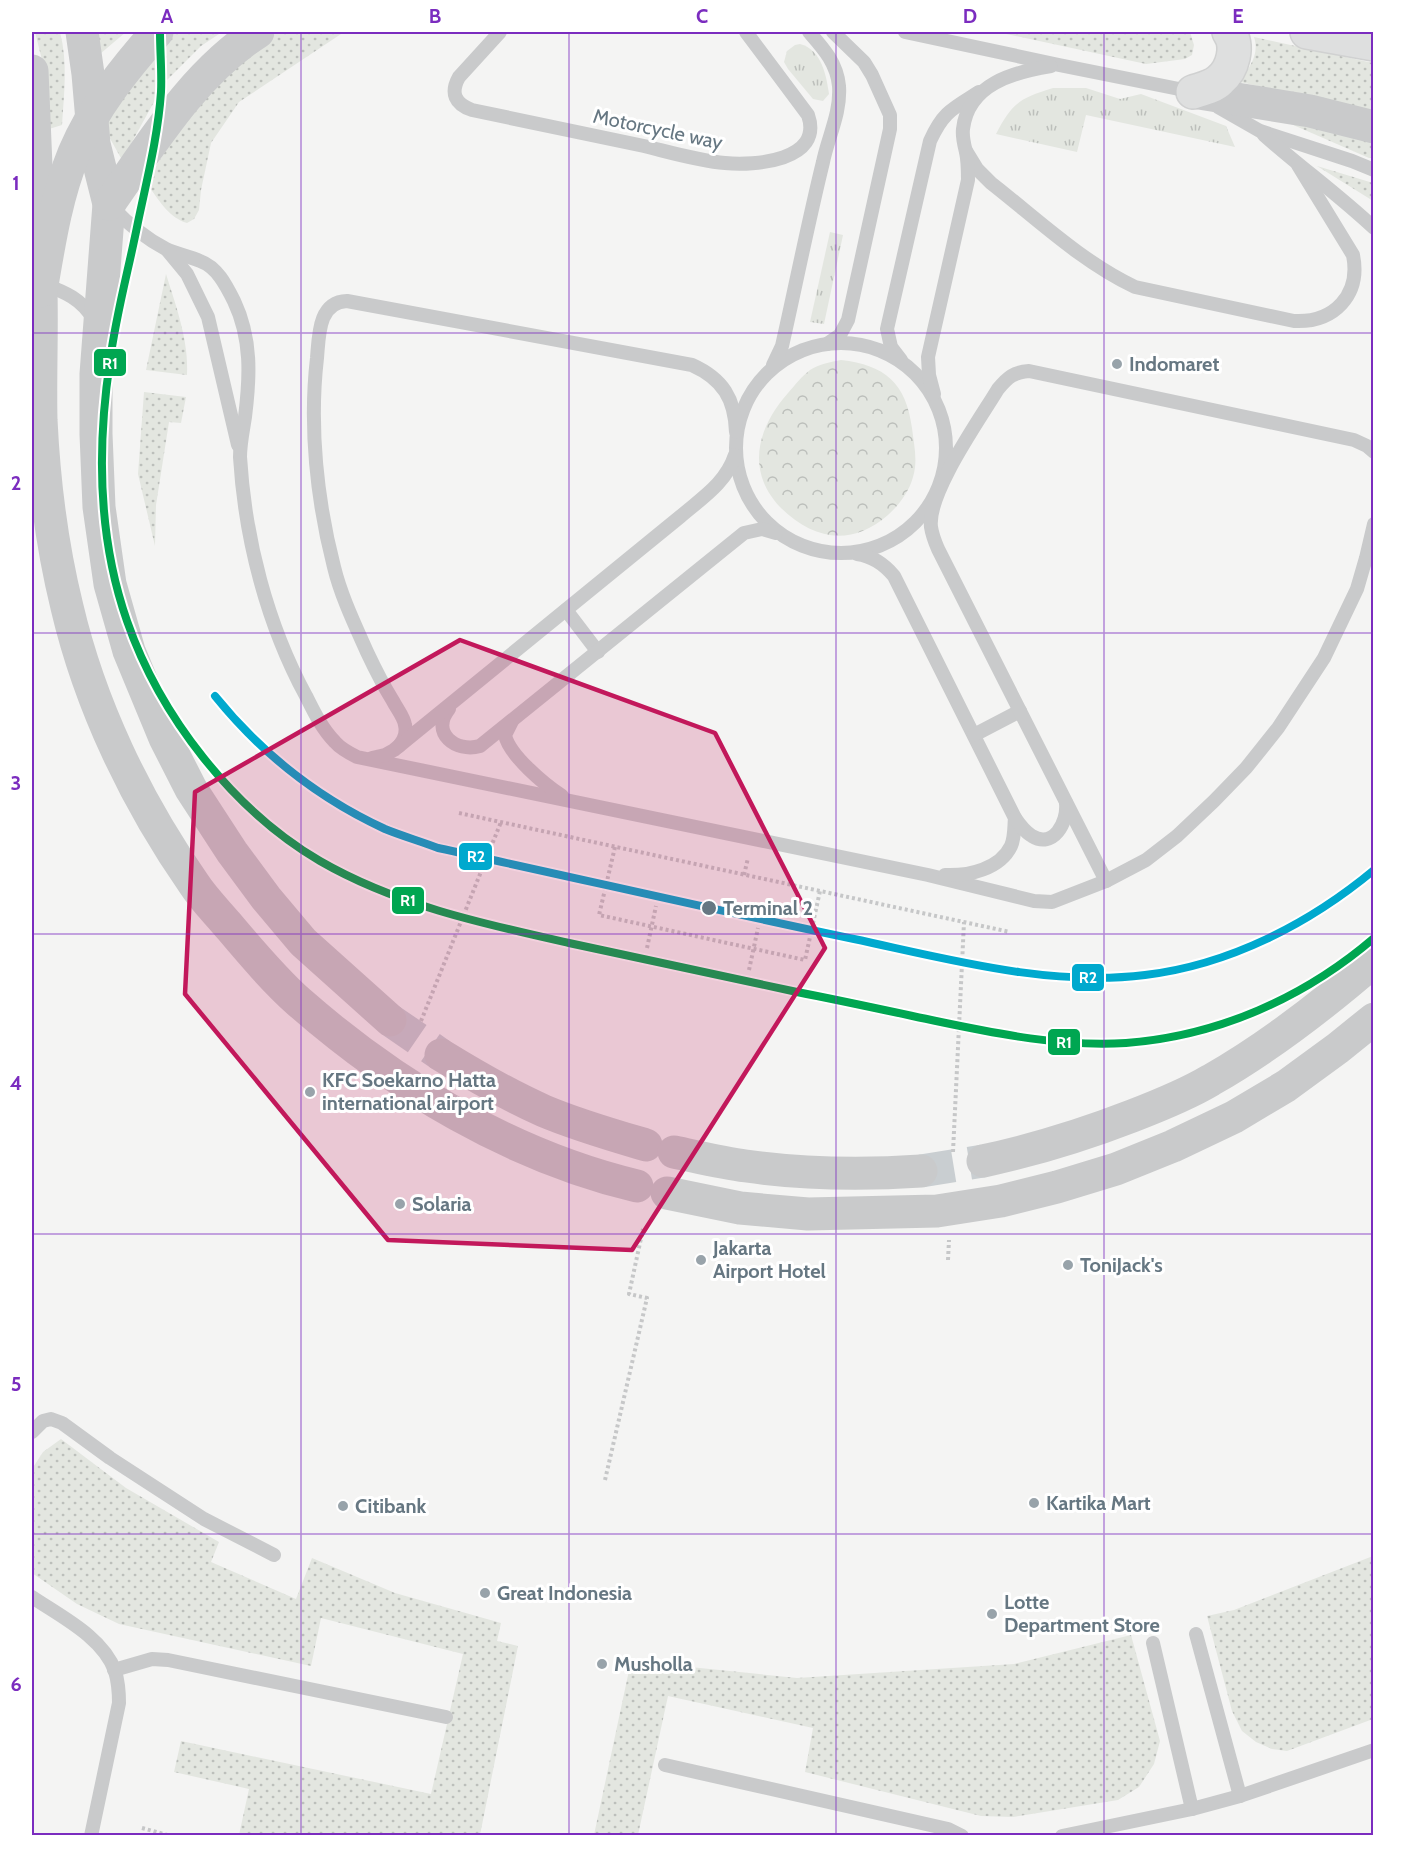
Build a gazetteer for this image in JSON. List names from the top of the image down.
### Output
{
  "streets": {
    "lane": ["Motorcycle way"]
  },
  "places": [
    "Indomaret",
    "Terminal 2",
    "KFC Soekarno Hatta international airport",
    "Solaria",
    "Jakarta Airport Hotel",
    "ToniJack's",
    "Kartika Mart",
    "Citibank",
    "Great Indonesia",
    "Lotte Department Store",
    "Musholla"
  ],
  "lines": ["transit line R1", "transit line R2"],
  "grid": {
    "columns": [
      "A",
      "B",
      "C",
      "D",
      "E"
    ],
    "rows": [
      "1",
      "2",
      "3",
      "4",
      "5",
      "6"
    ]
  }
}
